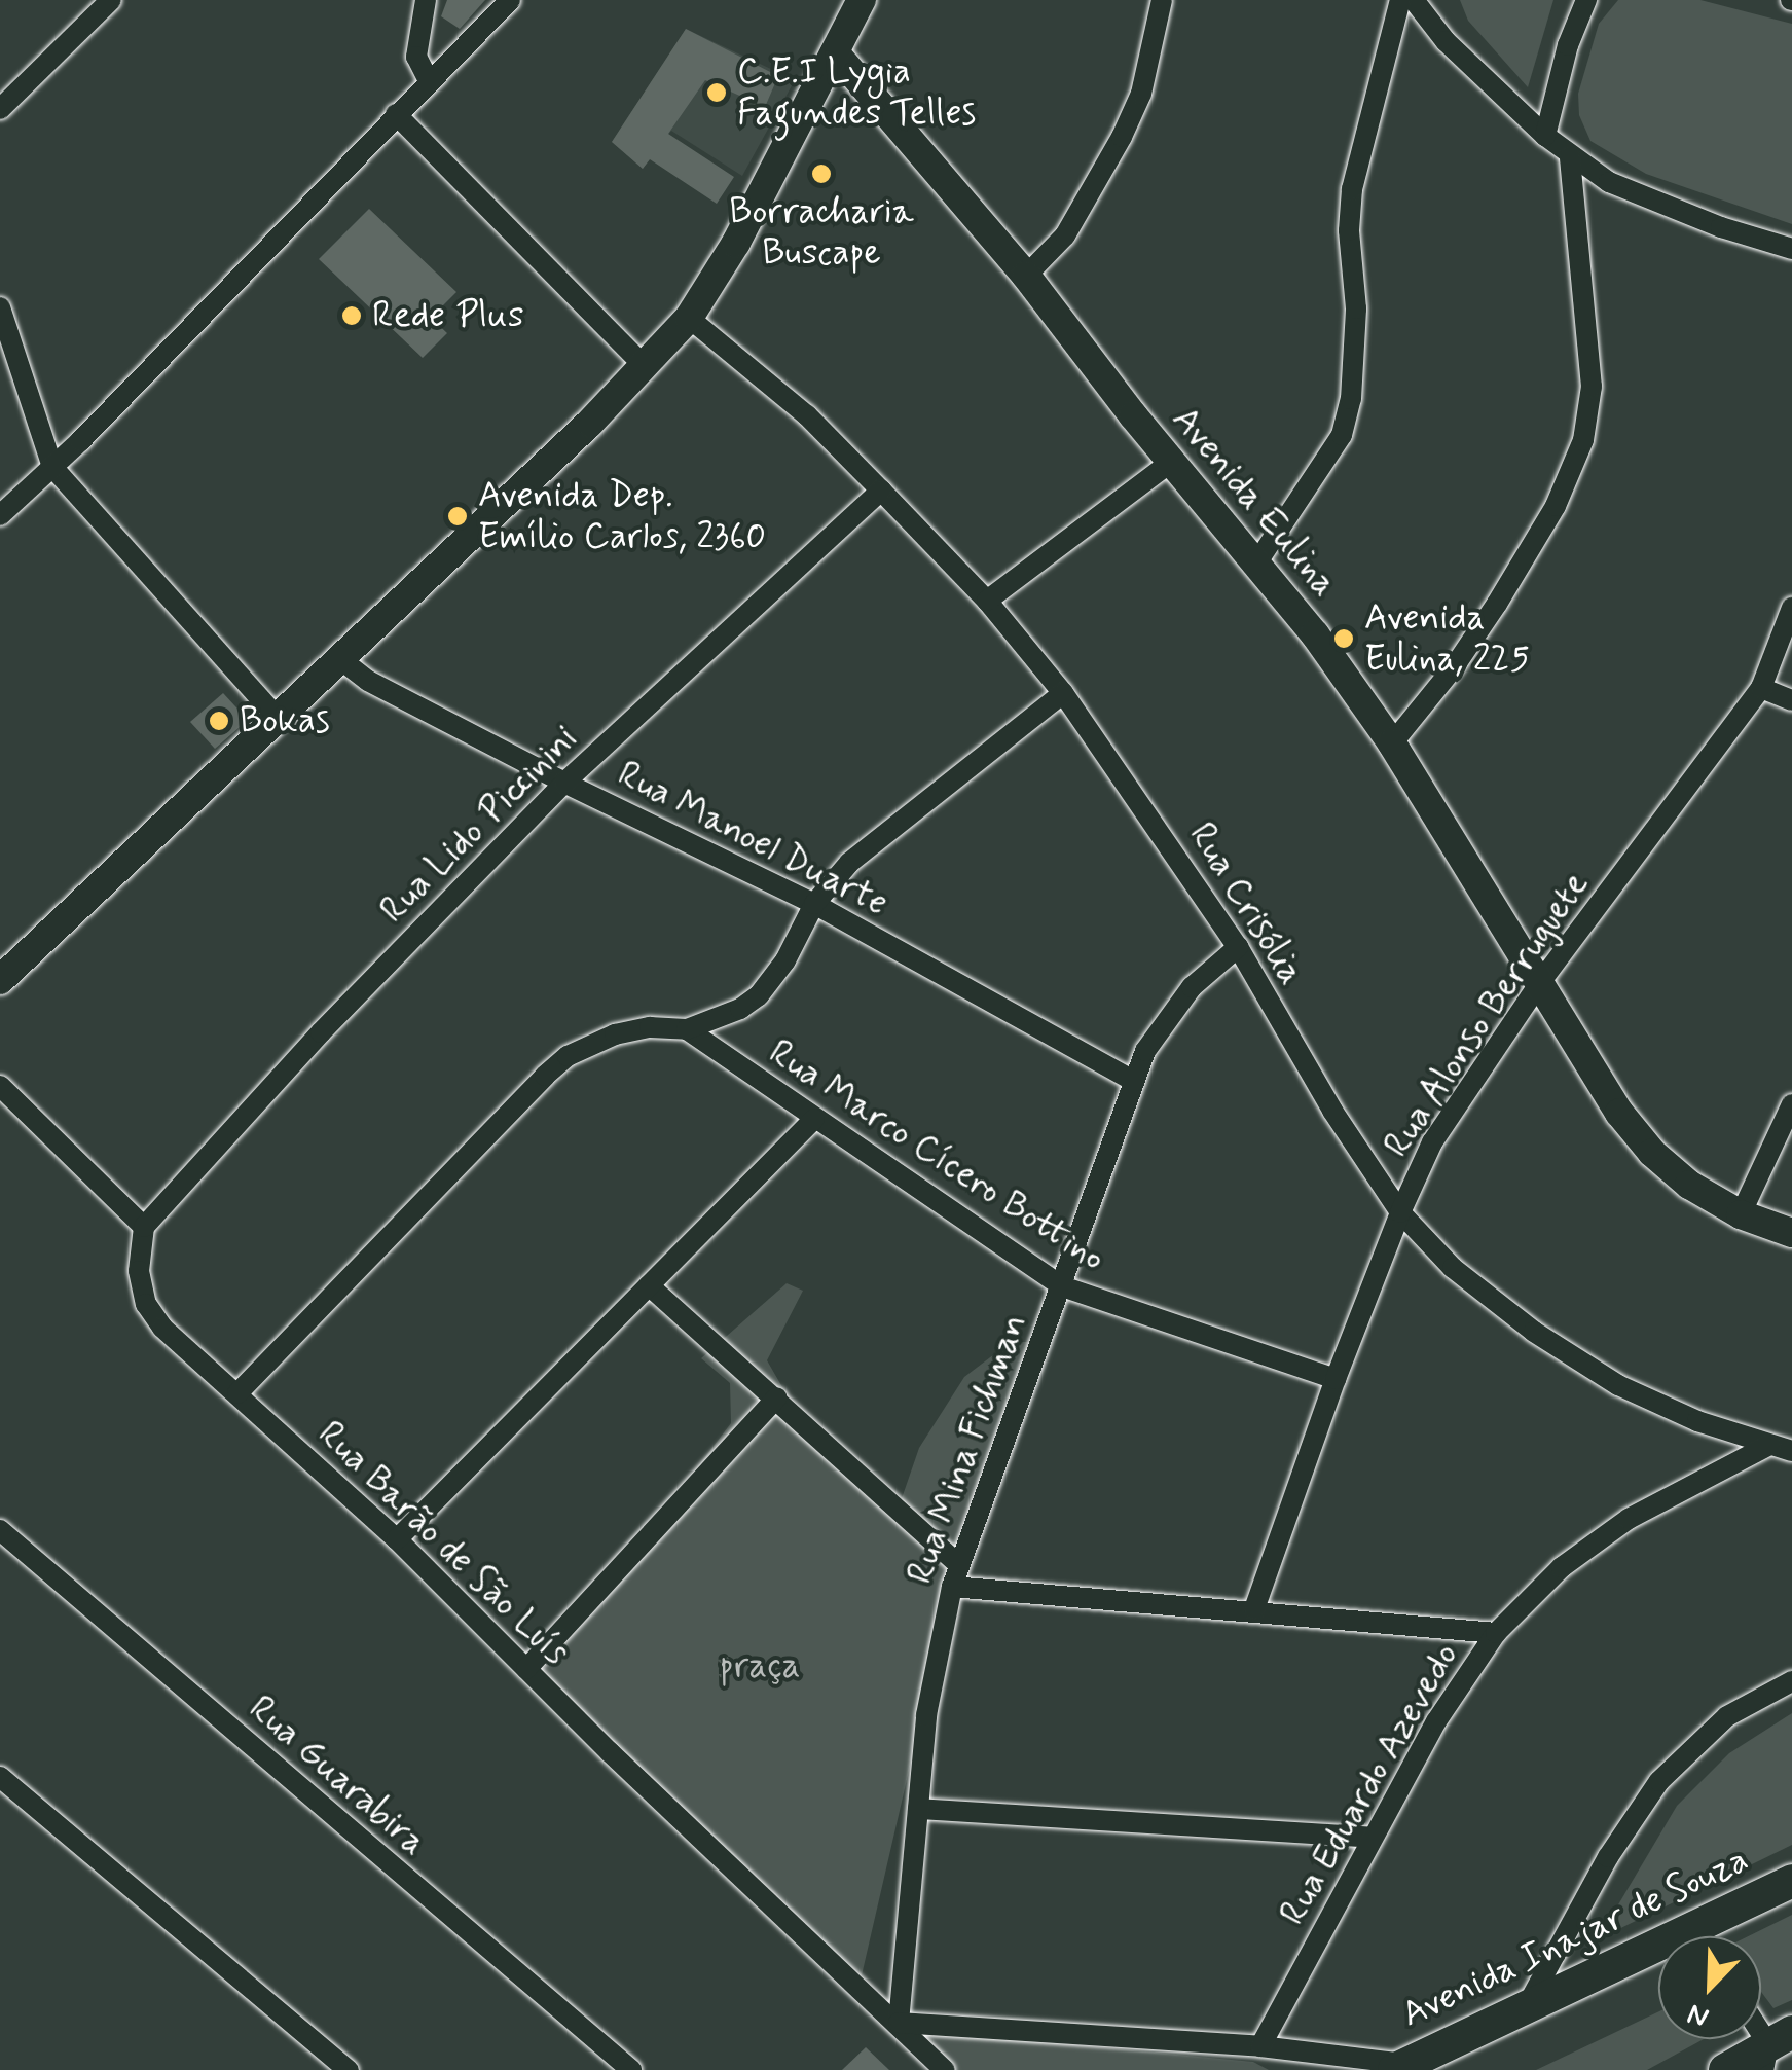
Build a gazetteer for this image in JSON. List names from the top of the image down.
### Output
{
  "streets": {
    "main road": ["Avenida Inajar de Souza"],
    "street": [
      "Avenida Eulina",
      "Rua Lido Piccinini",
      "Rua Manoel Duarte",
      "Rua Crisólia",
      "Rua Alonso Berruguete",
      "Rua Marco Cícero Bottino",
      "Rua Mina Fichman",
      "Rua Barão de São Luís",
      "Rua Guarabira",
      "Rua Eduardo Azevedo"
    ]
  },
  "crossings": [
    ["Avenida Eulina", "Rua Alonso Berruguete"],
    ["Rua Lido Piccinini", "Rua Manoel Duarte"],
    ["Rua Lido Piccinini", "Rua Crisólia"],
    ["Rua Lido Piccinini", "Rua Barão de São Luís"],
    ["Rua Manoel Duarte", "Rua Mina Fichman"],
    ["Rua Crisólia", "Rua Alonso Berruguete"],
    ["Rua Crisólia", "Rua Mina Fichman"],
    ["Rua Crisólia", "Rua Eduardo Azevedo"],
    ["Rua Alonso Berruguete", "Rua Marco Cícero Bottino"],
    ["Rua Marco Cícero Bottino", "Rua Mina Fichman"],
    ["Rua Mina Fichman", "Rua Barão de São Luís"]
  ],
  "parks": ["praça"],
  "places": [
    "C.E.I Lygia Fagundes Telles",
    "Borracharia Buscape",
    "Rede Plus",
    "Avenida Dep. Emílio Carlos, 2360",
    "Avenida Eulina, 225",
    "Bokas"
  ],
  "north": "bottom left"
}
